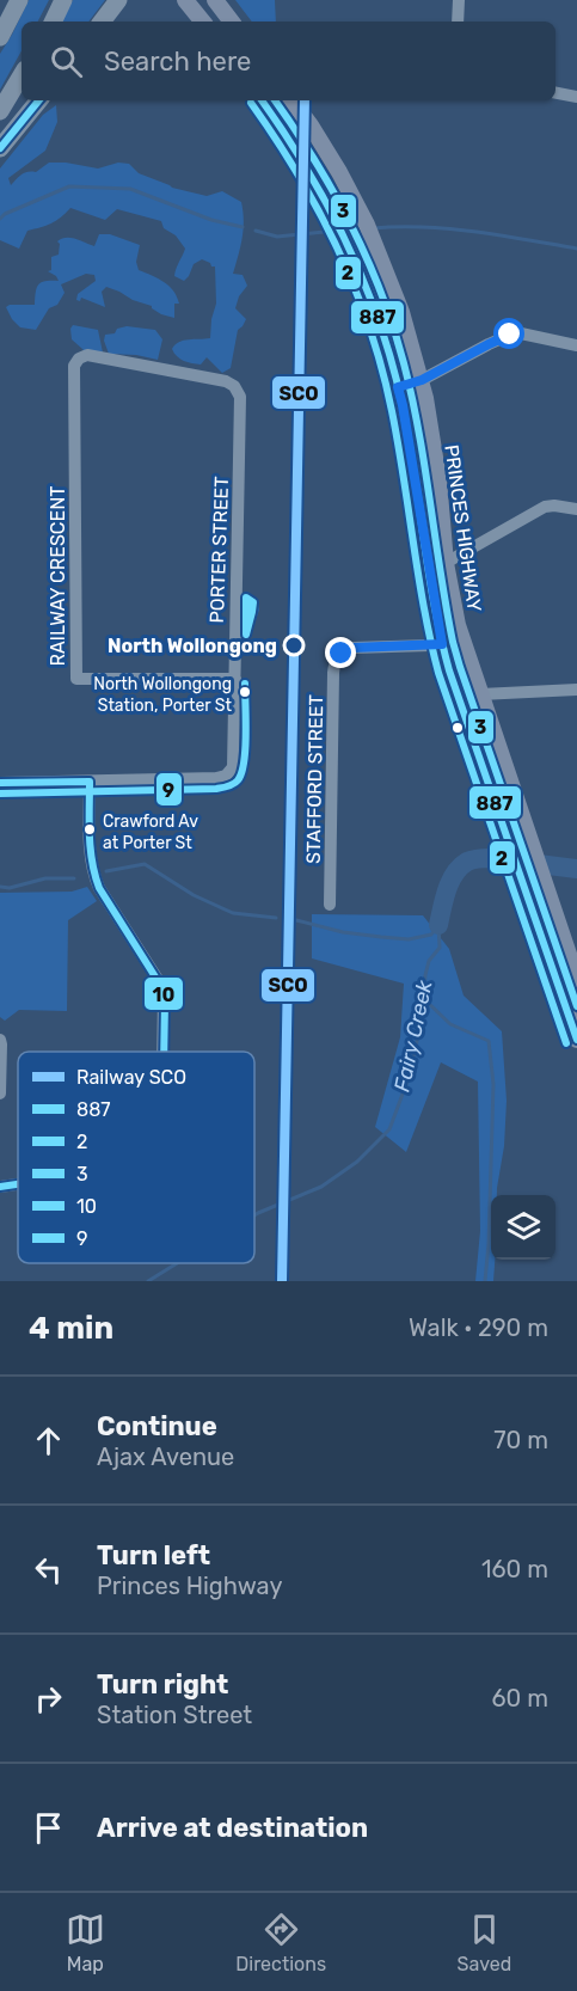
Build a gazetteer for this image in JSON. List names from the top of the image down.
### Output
{
  "streets": {
    "main road": ["PRINCES HIGHWAY"],
    "street": ["PORTER STREET", "RAILWAY CRESCENT", "STAFFORD STREET"]
  },
  "crossings": [
    ["PRINCES HIGHWAY", "STAFFORD STREET"],
    ["PORTER STREET", "RAILWAY CRESCENT"]
  ],
  "water": ["Fairy Creek"],
  "places": ["North Wollongong", "North Wollongong Station, Porter St", "Crawford Av at Porter St"],
  "lines": [
    "rail line SCO",
    "transit line 887",
    "transit line 3",
    "transit line 2",
    "transit line 9",
    "transit line 10"
  ],
  "legend": [
    "Railway SCO",
    "887",
    "2",
    "3",
    "10",
    "9"
  ],
  "page": {
    "search": "Search here",
    "heading": ["4 min", "Walk · 290 m"],
    "list": [
      ["Continue", "Ajax Avenue", "70 m"],
      ["Turn left", "Princes Highway", "160 m"],
      ["Turn right", "Station Street", "60 m"],
      "Arrive at destination"
    ],
    "nav": ["Map", "Directions", "Saved"]
  }
}
